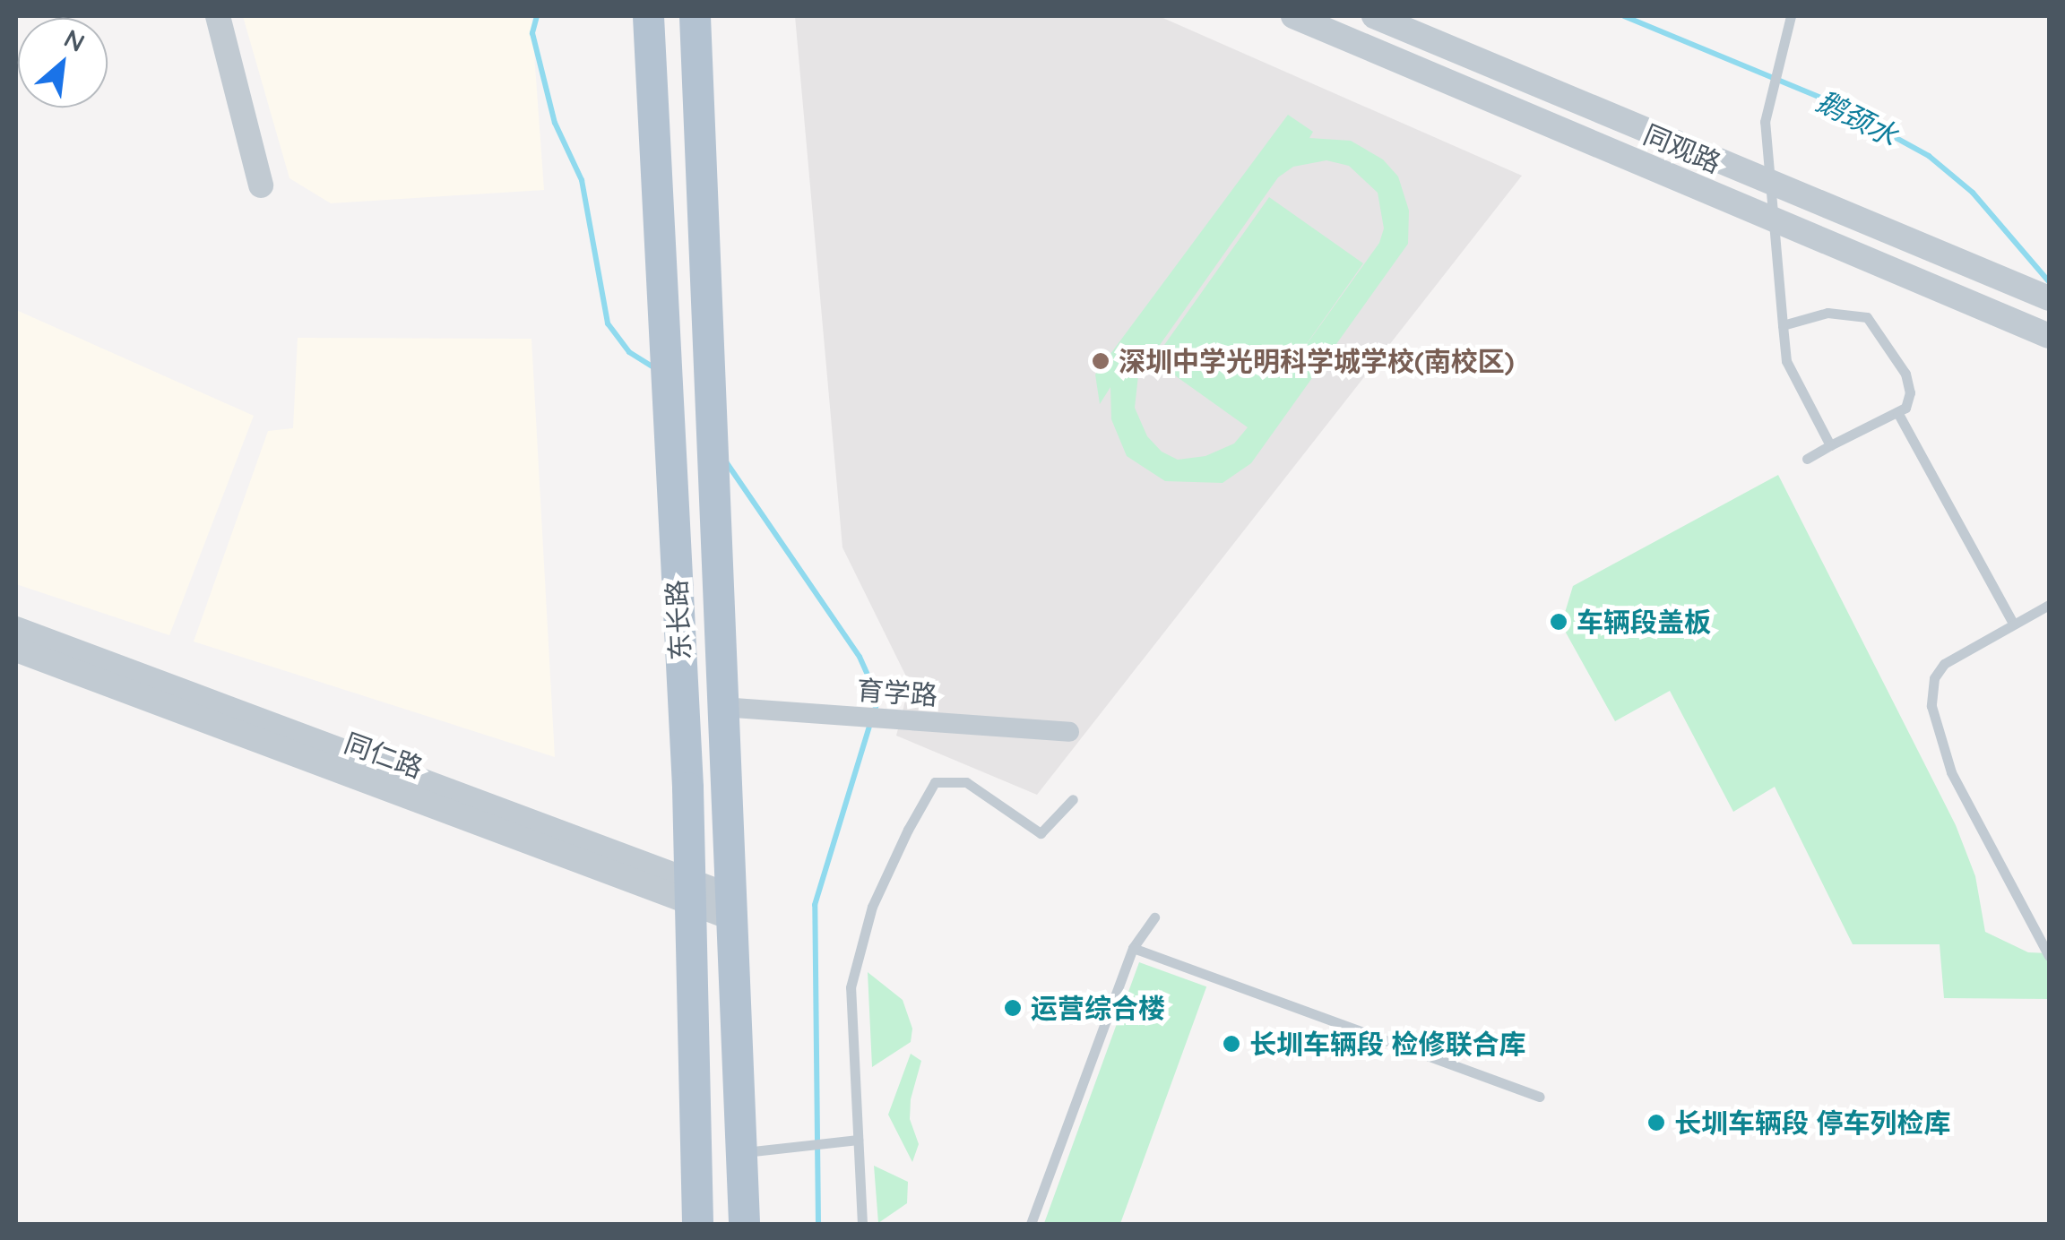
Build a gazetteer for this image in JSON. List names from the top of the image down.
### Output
{
  "streets": {
    "main road": ["东长路"],
    "street": ["同观路", "育学路", "同仁路"]
  },
  "crossings": [
    ["东长路", "育学路"],
    ["东长路", "同仁路"]
  ],
  "water": ["鹅颈水"],
  "places": [
    "深圳中学光明科学城学校(南校区)",
    "车辆段盖板",
    "运营综合楼",
    "长圳车辆段 检修联合库",
    "长圳车辆段 停车列检库"
  ],
  "north": "top right"
}
